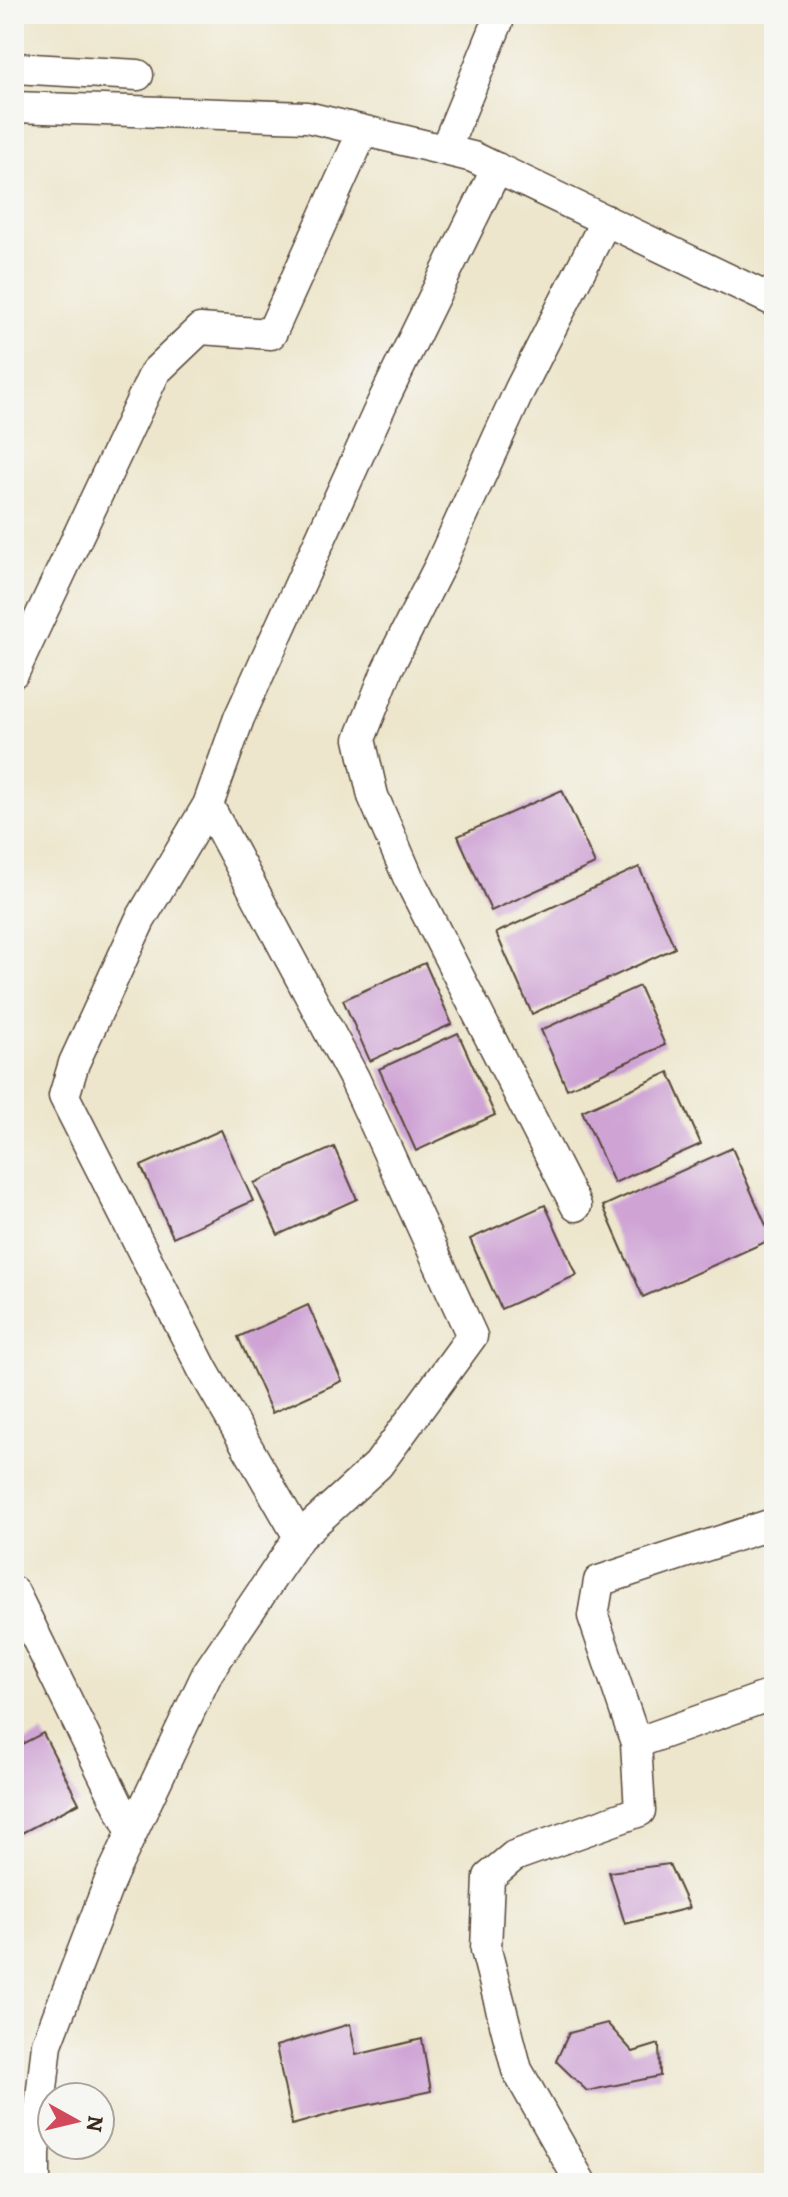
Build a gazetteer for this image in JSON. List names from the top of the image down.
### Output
{
  "north": "right"
}
